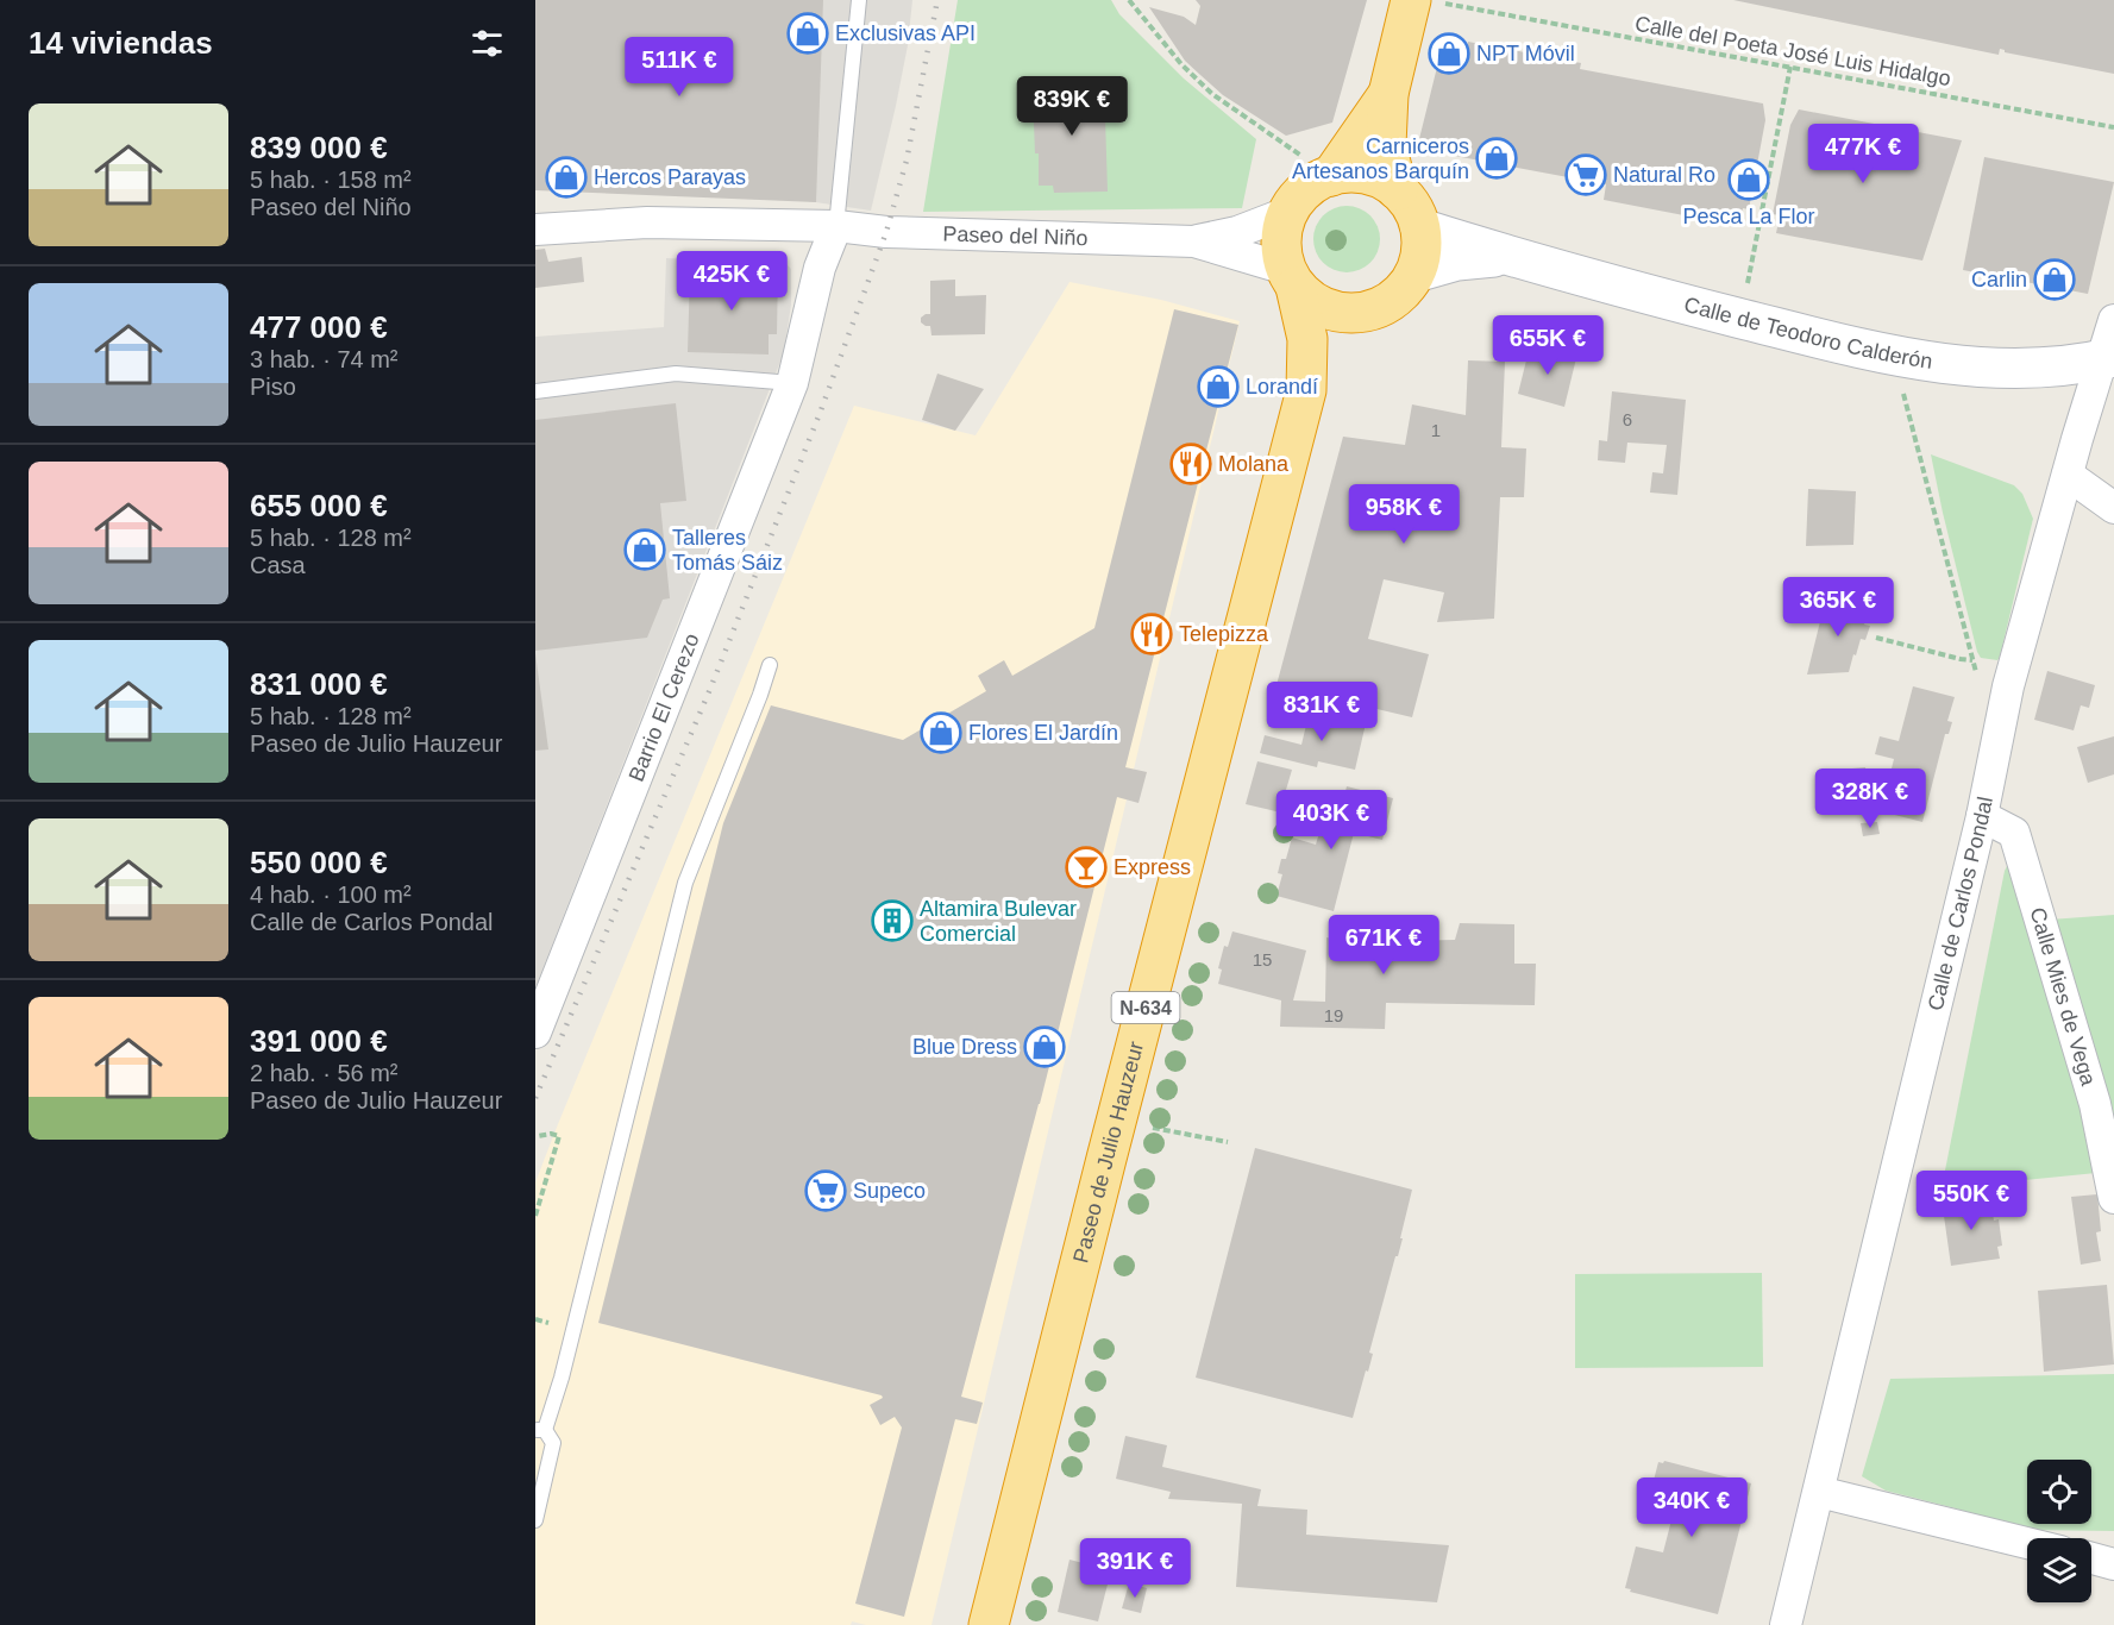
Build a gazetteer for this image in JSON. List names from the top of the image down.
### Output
{
  "streets": {
    "highway": ["N-634", "Paseo de Julio Hauzeur"],
    "main road": ["Calle de Teodoro Calderón"],
    "street": [
      "Paseo del Niño",
      "Barrio El Cerezo",
      "Calle de Carlos Pondal",
      "Calle Mies de Vega"
    ],
    "path": ["Calle del Poeta José Luis Hidalgo"]
  },
  "crossings": [
    ["Calle del Poeta José Luis Hidalgo", "N-634"],
    ["Paseo del Niño", "Calle de Teodoro Calderón"],
    ["Paseo del Niño", "Barrio El Cerezo"],
    ["Paseo del Niño", "N-634"],
    ["Paseo del Niño", "Paseo de Julio Hauzeur"],
    ["Calle de Teodoro Calderón", "Calle de Carlos Pondal"],
    ["Calle de Teodoro Calderón", "N-634"],
    ["Calle de Teodoro Calderón", "Paseo de Julio Hauzeur"],
    ["Calle de Carlos Pondal", "Calle Mies de Vega"],
    ["N-634", "Paseo de Julio Hauzeur"]
  ],
  "places": {
    "shop": [
      "Exclusivas API",
      "NPT Móvil",
      "Carniceros Artesanos Barquín",
      "Hercos Parayas",
      "Pesca La Flor",
      "Carlin",
      "Lorandí",
      "Talleres Tomás Sáiz",
      "Flores El Jardín",
      "Blue Dress"
    ],
    "supermarket": ["Natural Ro", "Supeco"],
    "restaurant": ["Molana", "Telepizza"],
    "bar": ["Express"],
    "building": ["Altamira Bulevar Comercial"]
  },
  "house_numbers": [
    "6",
    "1",
    "15",
    "19"
  ],
  "page": {
    "heading": "14 viviendas",
    "price": [
      "511K €",
      "839K €",
      "477K €",
      "425K €",
      "655K €",
      "958K €",
      "365K €",
      "831K €",
      "328K €",
      "403K €",
      "671K €",
      "550K €",
      "340K €",
      "391K €"
    ],
    "list": [
      {
        "name": "839 000 €",
        "note": "5 hab. · 158 m² · Paseo del Niño"
      },
      {
        "name": "477 000 €",
        "note": "3 hab. · 74 m² · Piso"
      },
      {
        "name": "655 000 €",
        "note": "5 hab. · 128 m² · Casa"
      },
      {
        "name": "831 000 €",
        "note": "5 hab. · 128 m² · Paseo de Julio Hauzeur"
      },
      {
        "name": "550 000 €",
        "note": "4 hab. · 100 m² · Calle de Carlos Pondal"
      },
      {
        "name": "391 000 €",
        "note": "2 hab. · 56 m² · Paseo de Julio Hauzeur"
      }
    ]
  }
}
